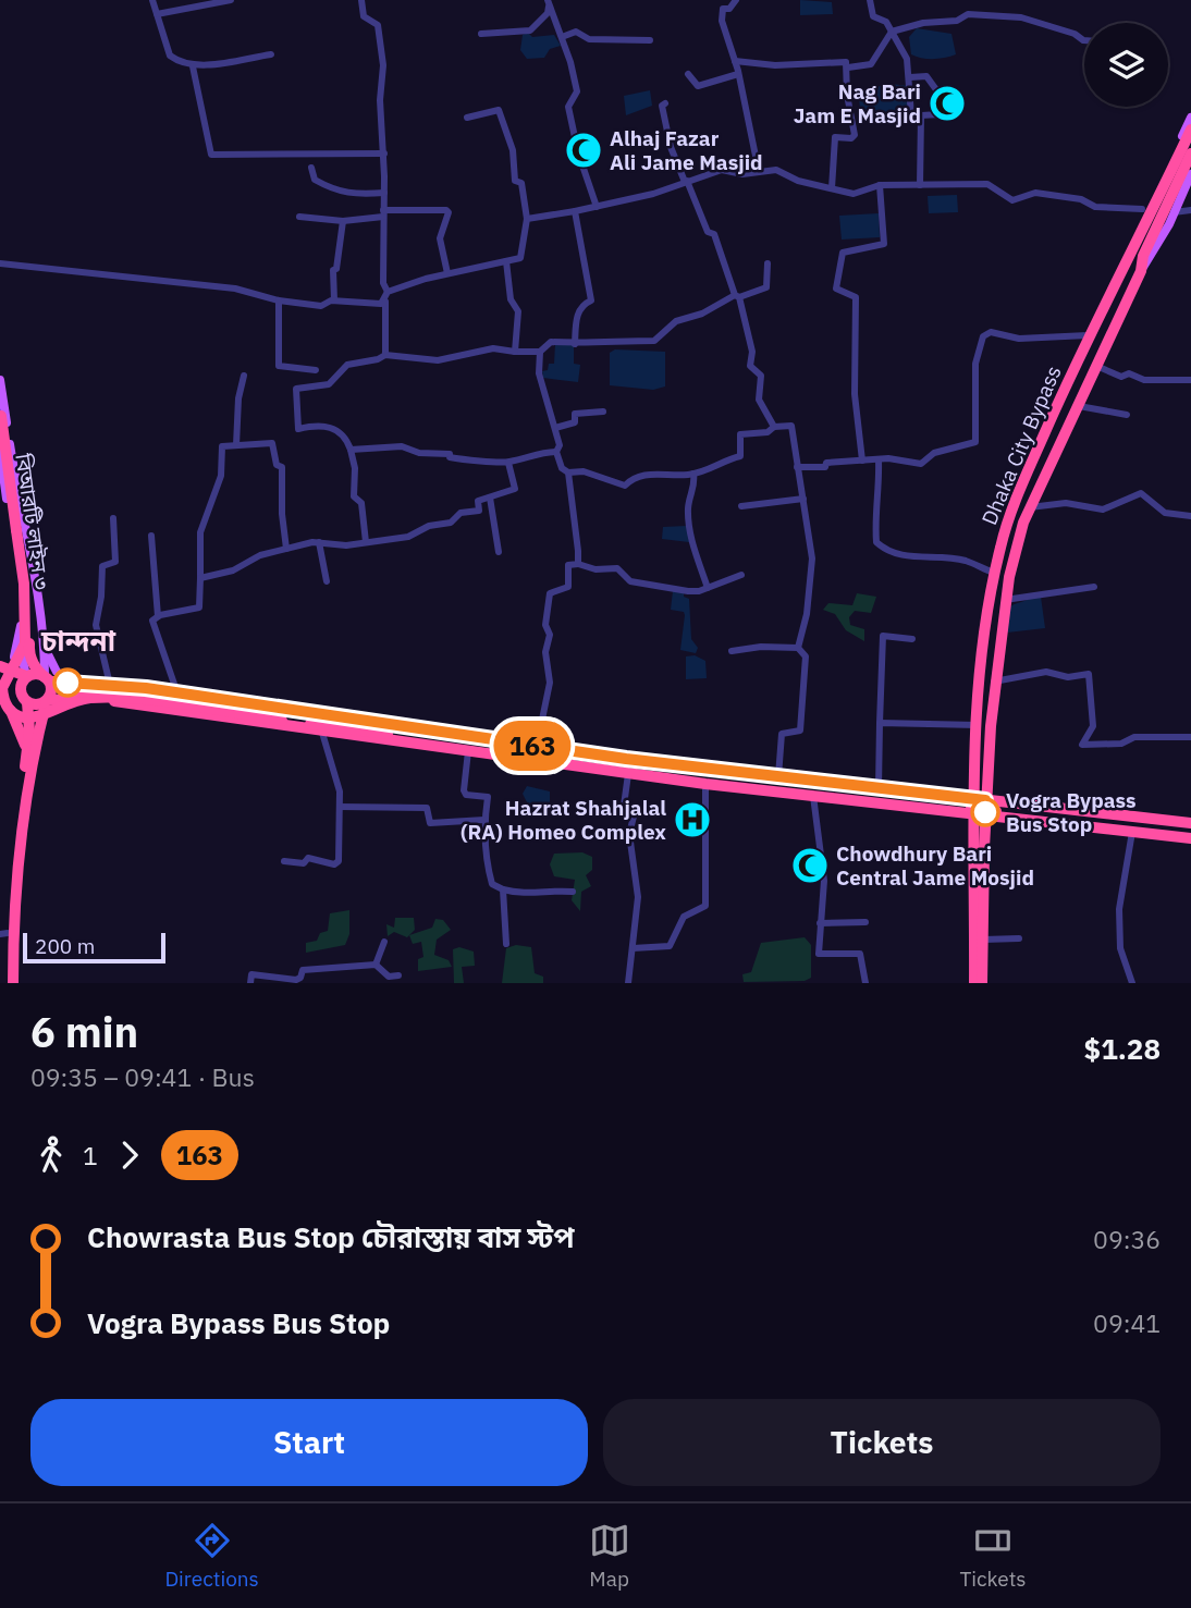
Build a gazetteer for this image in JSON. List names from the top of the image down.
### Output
{
  "streets": {
    "highway": ["Dhaka City Bypass", "বিআরটি লাইন ৩"]
  },
  "districts": ["চান্দনা"],
  "places": {
    "mosque": ["Nag Bari Jam E Masjid", "Alhaj Fazar Ali Jame Masjid", "Chowdhury Bari Central Jame Mosjid"],
    "other": ["Vogra Bypass Bus Stop"],
    "hospital": ["Hazrat Shahjalal (RA) Homeo Complex"]
  },
  "lines": ["bus line 163"],
  "scale_bar": "200 m",
  "page": {
    "on_map": "163",
    "scale": "200 m",
    "heading": ["6 min", "09:35 – 09:41 · Bus", "$1.28"],
    "legs": ["1", "163"],
    "list": [
      {
        "name": "Chowrasta Bus Stop চৌরাস্তায় বাস স্টপ",
        "value": "09:36"
      },
      {
        "name": "Vogra Bypass Bus Stop",
        "value": "09:41"
      }
    ],
    "buttons": ["Start", "Tickets"],
    "tabs": ["Directions", "Map", "Tickets"]
  }
}
